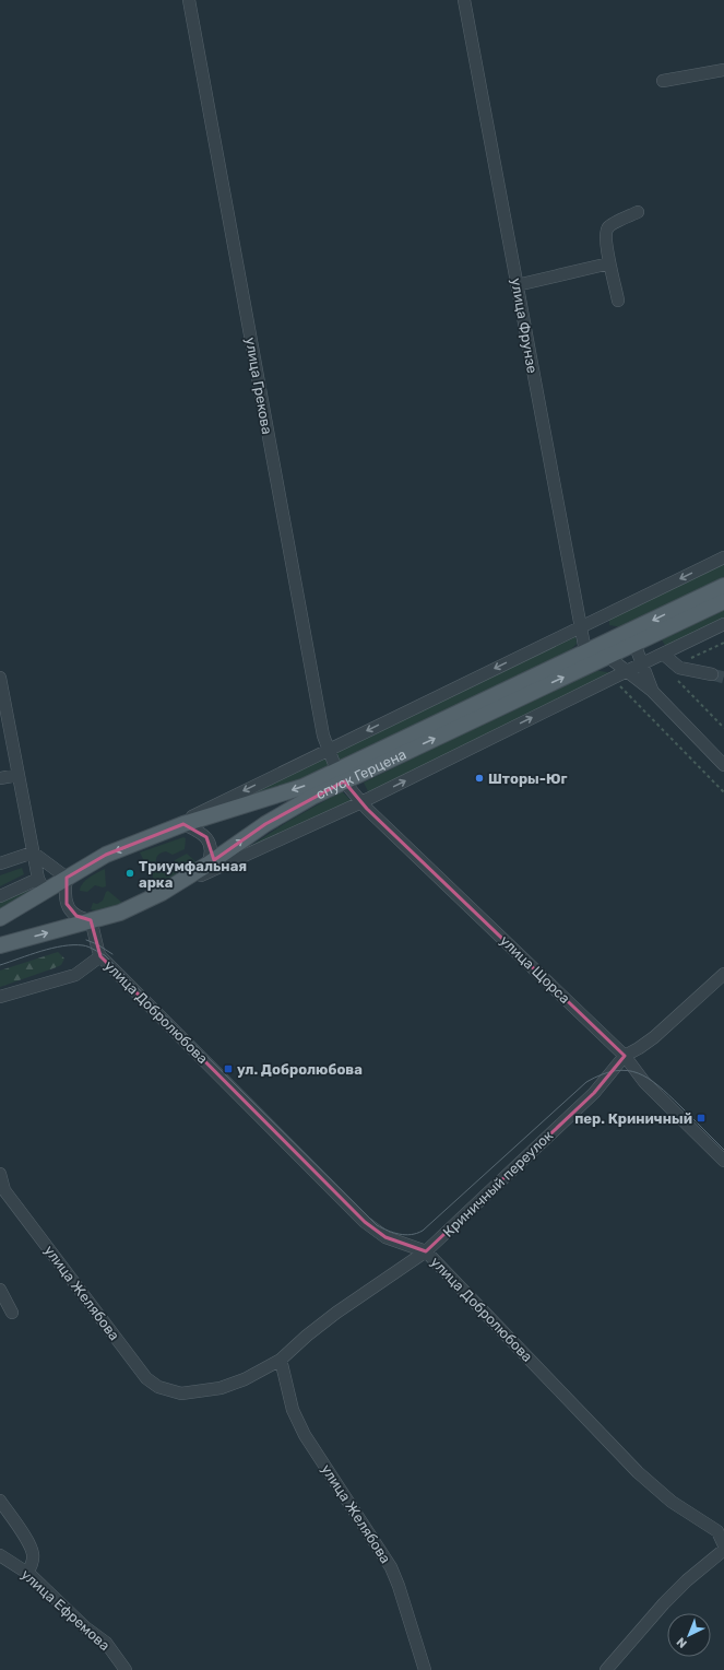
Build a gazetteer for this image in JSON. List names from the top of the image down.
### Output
{
  "streets": {
    "main road": ["спуск Герцена"],
    "street": [
      "улица Фрунзе",
      "улица Грекова",
      "улица Щорса",
      "улица Добролюбова",
      "Криничный переулок",
      "улица Желябова",
      "улица Ефремова"
    ]
  },
  "crossings": [
    ["улица Фрунзе", "спуск Герцена"],
    ["улица Грекова", "спуск Герцена"],
    ["улица Грекова", "улица Щорса"],
    ["спуск Герцена", "улица Щорса"],
    ["улица Щорса", "Криничный переулок"],
    ["улица Добролюбова", "Криничный переулок"],
    ["Криничный переулок", "улица Желябова"]
  ],
  "places": {
    "other": ["Шторы-Юг", "Триумфальная арка"],
    "transit": ["ул. Добролюбова", "пер. Криничный"]
  },
  "north": "bottom left"
}
